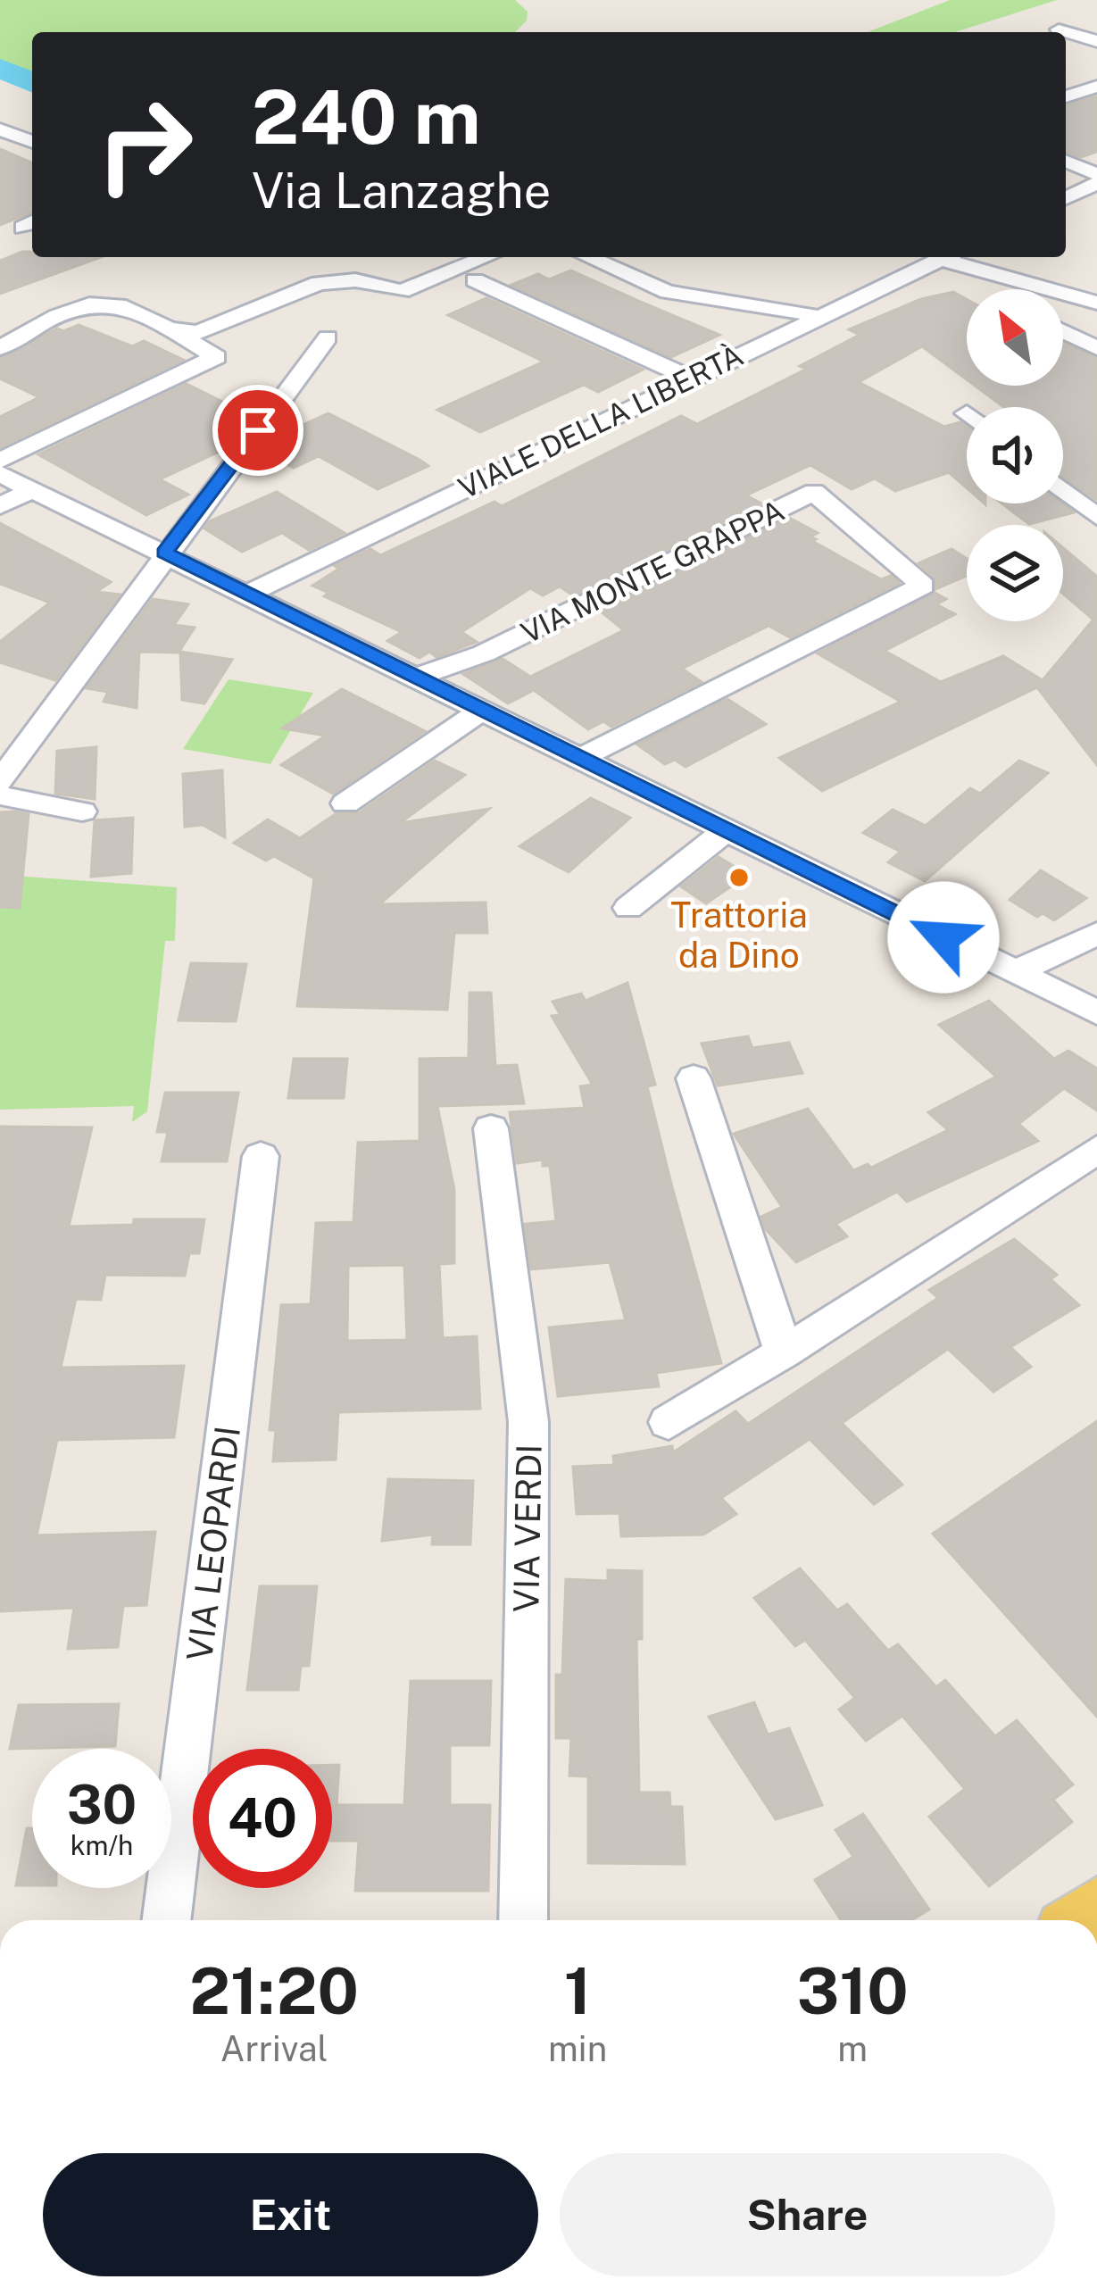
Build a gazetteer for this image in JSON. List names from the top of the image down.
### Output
{
  "streets": {
    "street": [
      "VIALE DELLA LIBERTÀ",
      "VIA MONTE GRAPPA",
      "VIA VERDI",
      "VIA LEOPARDI"
    ]
  },
  "places": ["Trattoria da Dino"],
  "north": "top left",
  "page": {
    "turn": ["240 m", "Via Lanzaghe"],
    "speed": "30 km/h",
    "limit": "40",
    "eta": [
      "21:20",
      "Arrival",
      "1",
      "min",
      "310",
      "m"
    ],
    "buttons": ["Exit", "Share"]
  }
}
